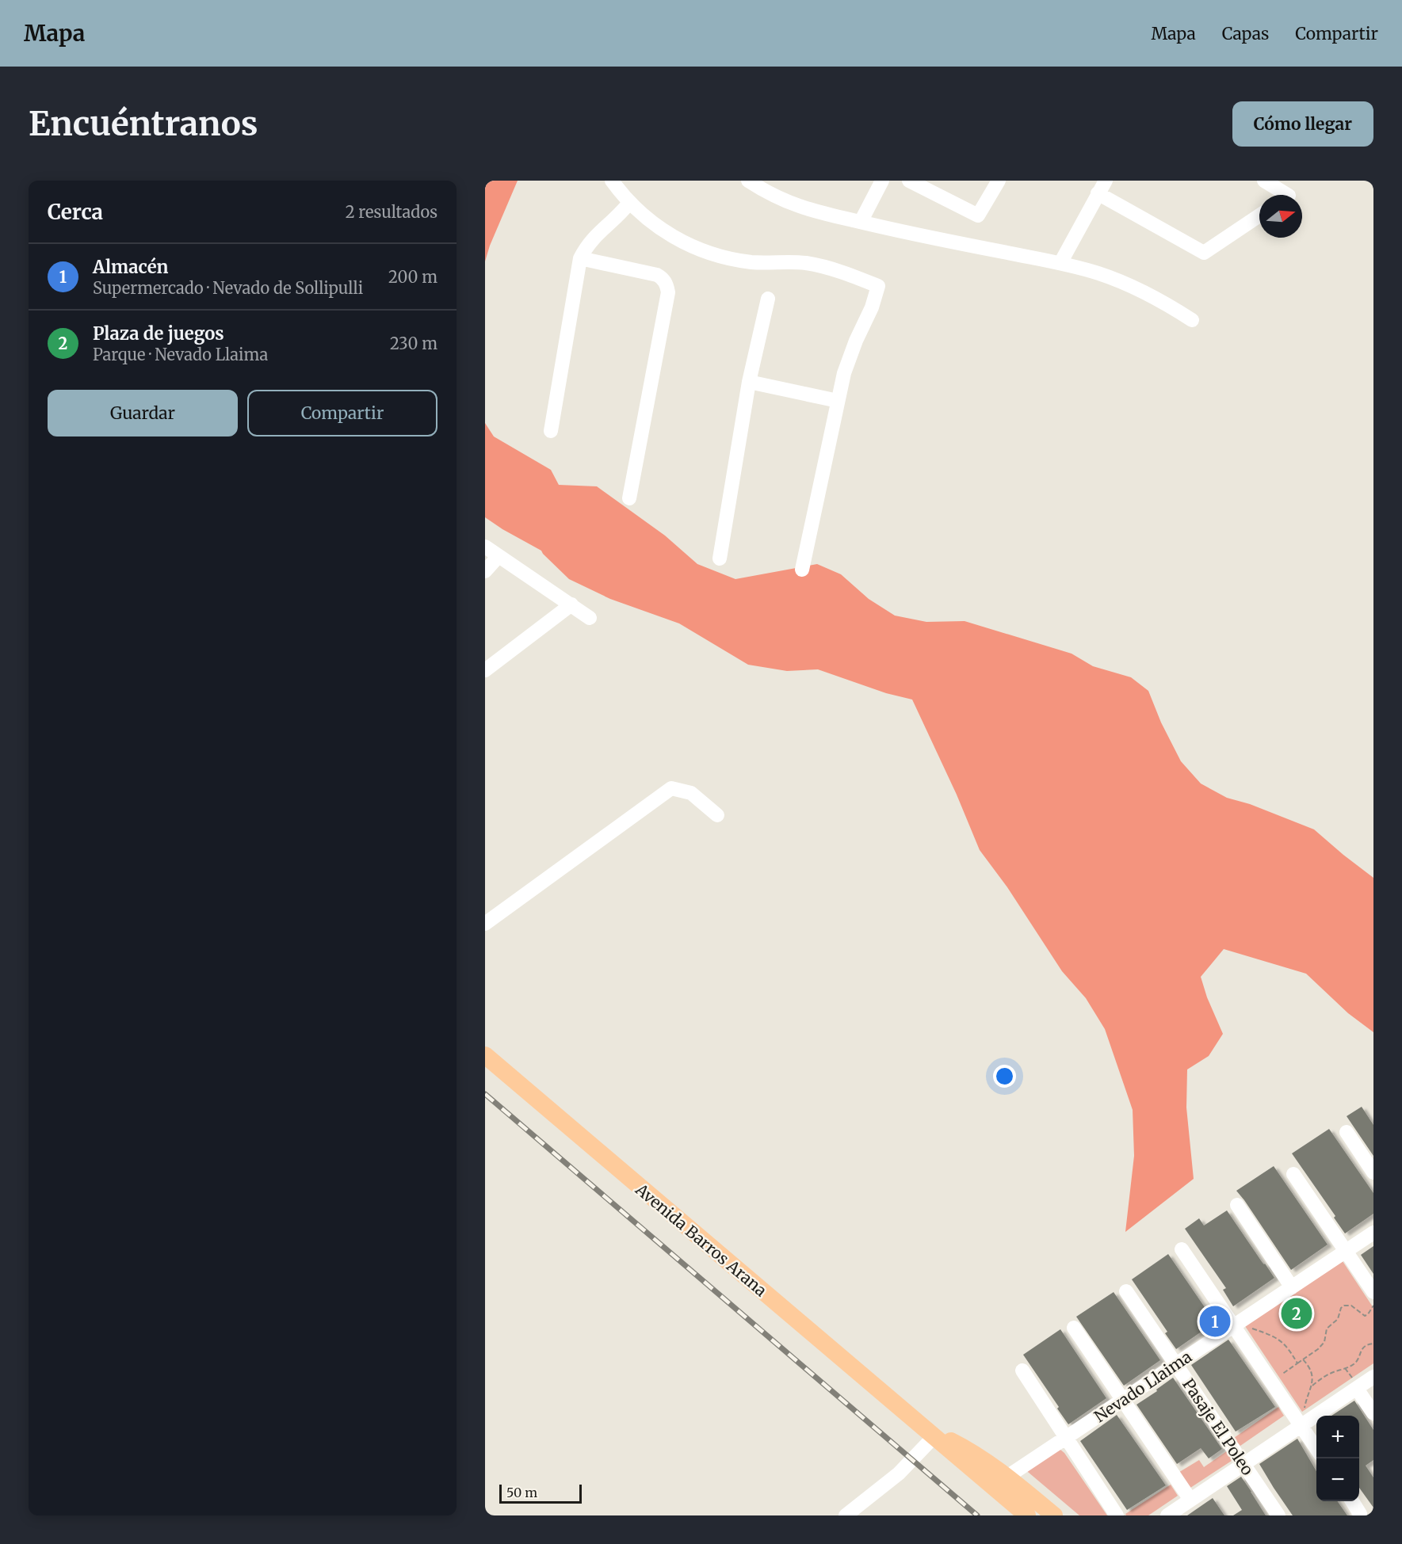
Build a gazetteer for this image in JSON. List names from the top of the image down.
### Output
{
  "streets": {
    "main road": ["Avenida Barros Arana"],
    "street": ["Nevado Llaima", "Pasaje El Poleo"]
  },
  "crossings": [
    ["Avenida Barros Arana", "Nevado Llaima"],
    ["Nevado Llaima", "Pasaje El Poleo"]
  ],
  "scale_bar": "50 m",
  "north": "right",
  "page": {
    "header": "Mapa",
    "nav": ["Mapa", "Capas", "Compartir"],
    "buttons": [
      "Cómo llegar",
      ["Guardar", "Compartir"]
    ],
    "title": "Encuéntranos",
    "heading": ["Cerca", "2 resultados"],
    "list": [
      {
        "mark": "1",
        "name": "Almacén",
        "note": "Supermercado · Nevado de Sollipulli",
        "value": "200 m"
      },
      {
        "mark": "2",
        "name": "Plaza de juegos",
        "note": "Parque · Nevado Llaima",
        "value": "230 m"
      }
    ],
    "pins": ["2", "1"],
    "map_buttons": ["+", "−"],
    "scale": "50 m"
  }
}
